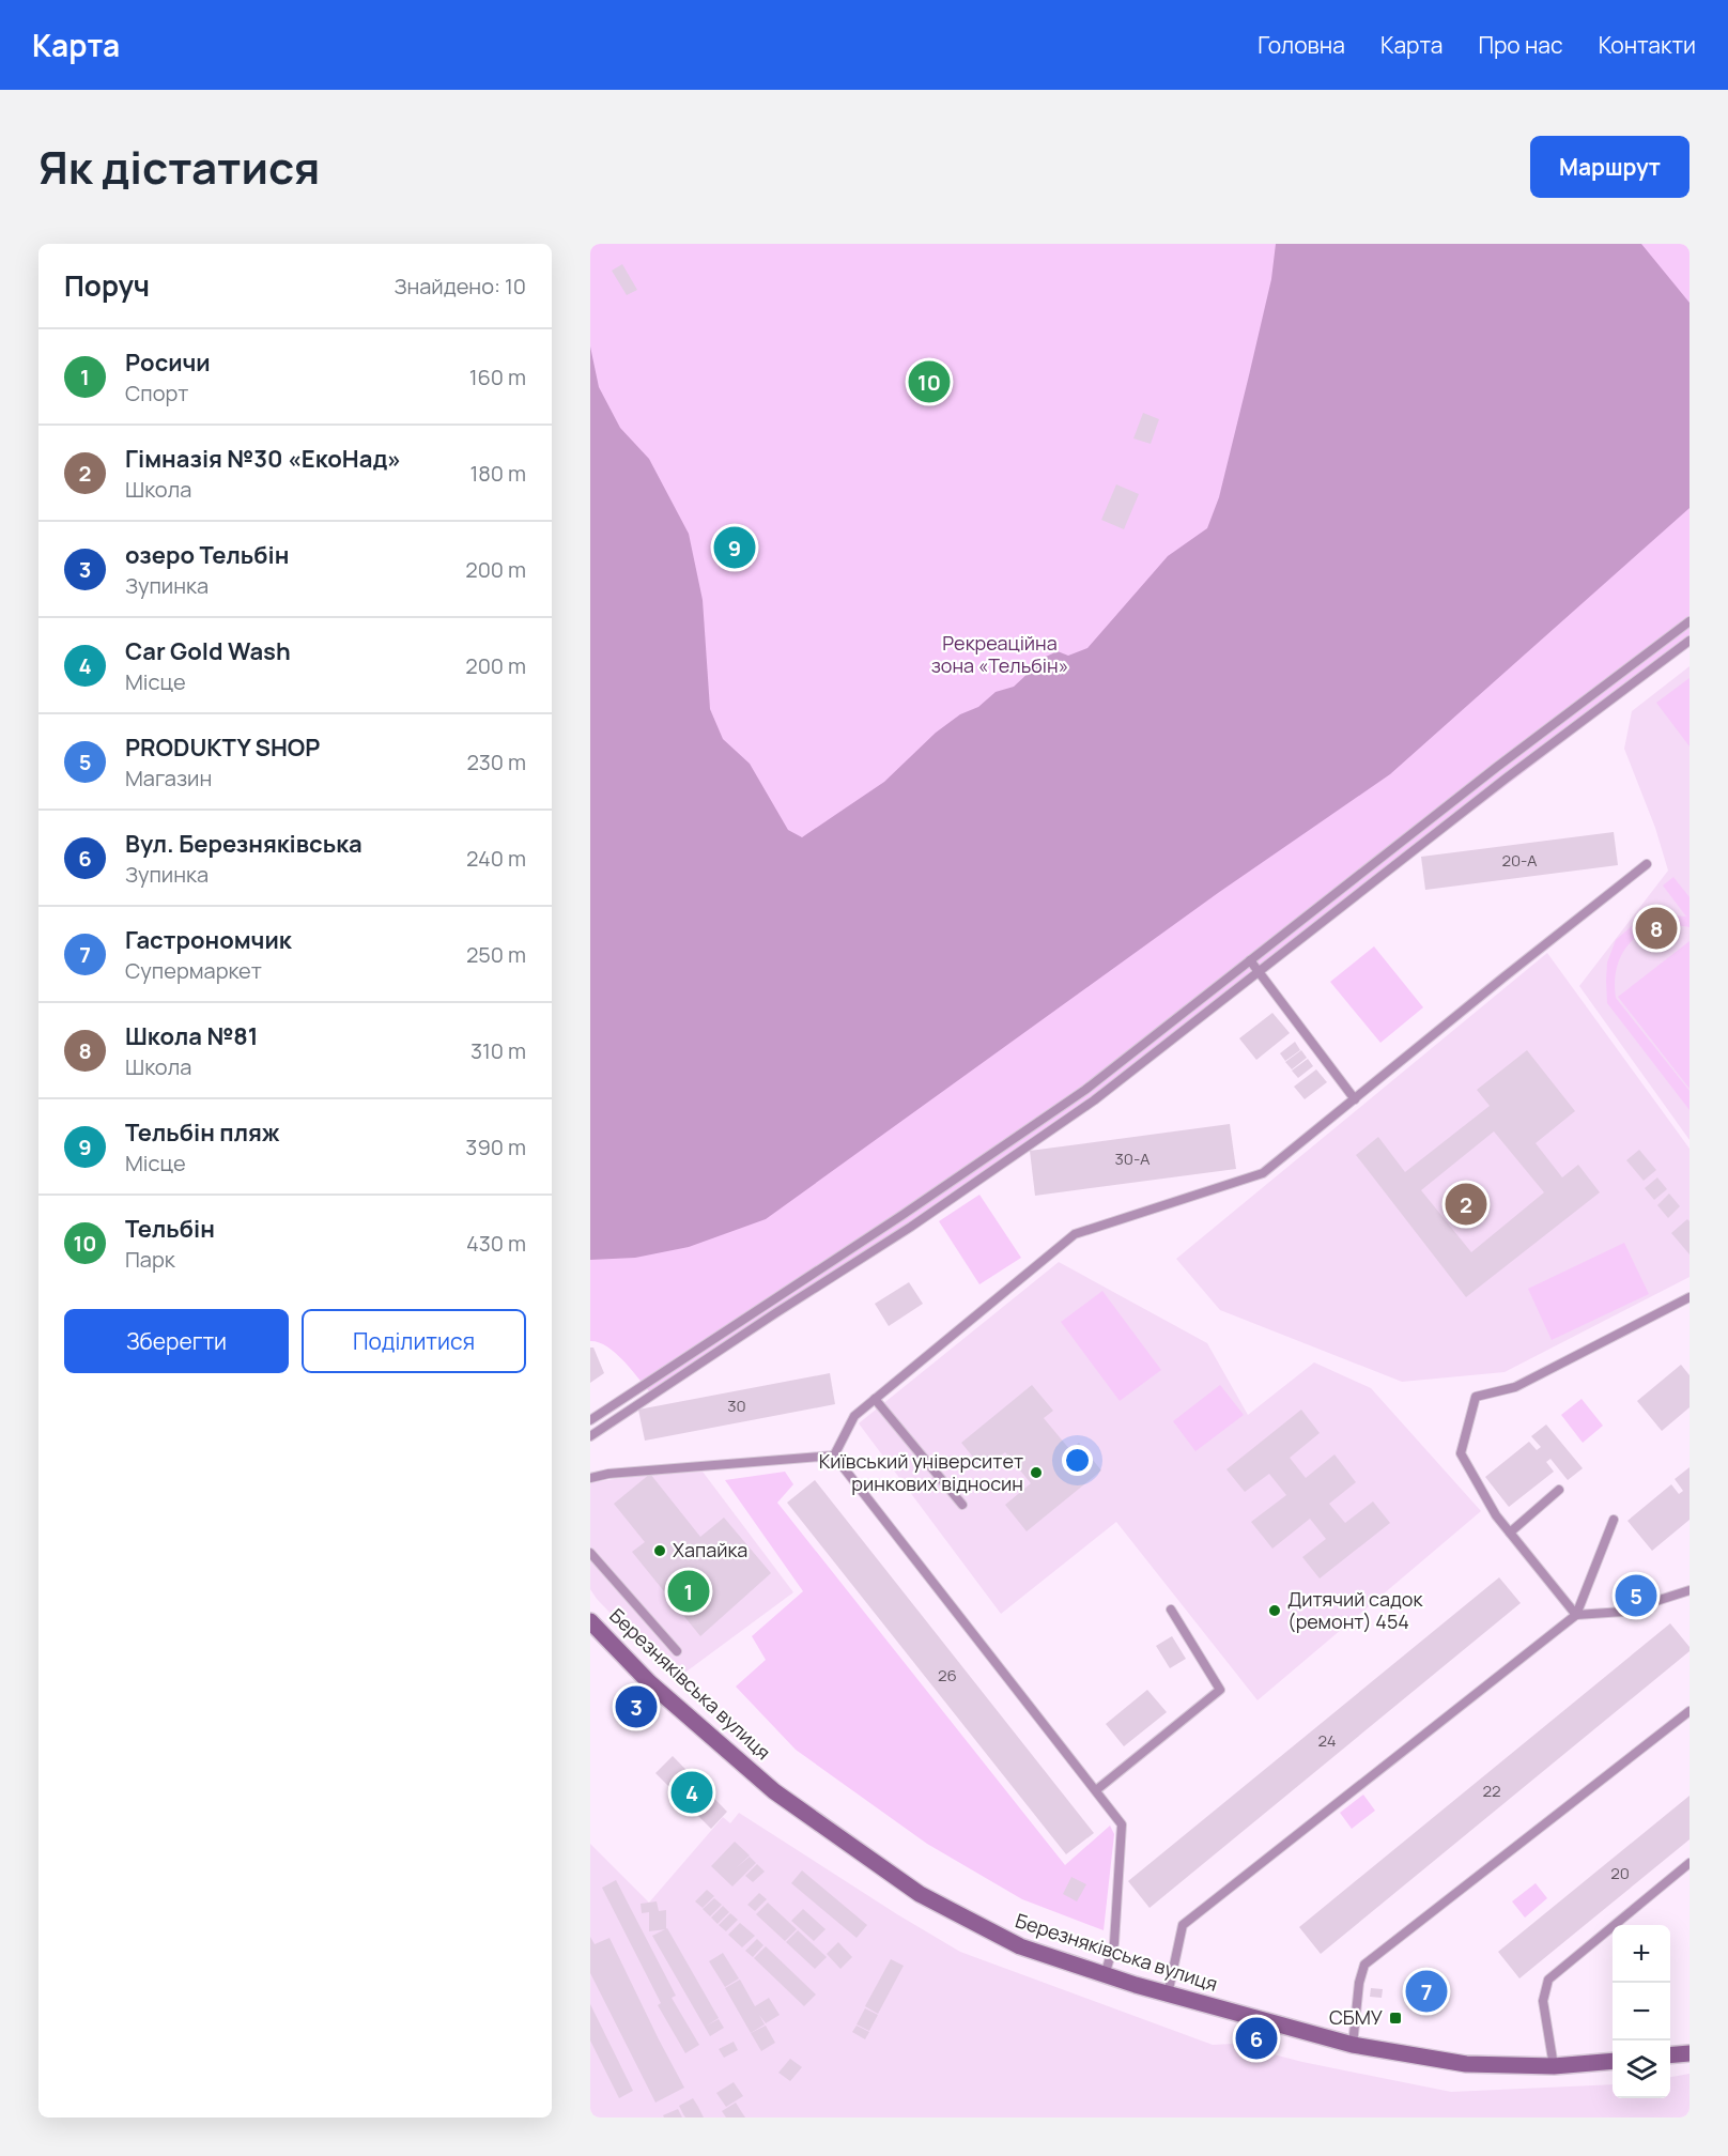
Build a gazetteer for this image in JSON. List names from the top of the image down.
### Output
{
  "streets": {
    "street": ["Березняківська вулиця"]
  },
  "parks": ["Рекреаційна зона «Тельбін»"],
  "places": {
    "other": ["Київський університет ринкових відносин", "Хапайка", "Дитячий садок (ремонт) 454"],
    "transit": ["СБМУ"]
  },
  "house_numbers": [
    "20-А",
    "30-А",
    "30",
    "26",
    "24",
    "22",
    "20"
  ],
  "page": {
    "header": "Карта",
    "nav": [
      "Головна",
      "Карта",
      "Про нас",
      "Контакти"
    ],
    "title": "Як дістатися",
    "buttons": [
      "Маршрут",
      ["Зберегти", "Поділитися"]
    ],
    "heading": ["Поруч", "Знайдено: 10"],
    "list": [
      {
        "mark": "1",
        "name": "Росичи",
        "note": "Спорт",
        "value": "160 m"
      },
      {
        "mark": "2",
        "name": "Гімназія №30 «ЕкоНад»",
        "note": "Школа",
        "value": "180 m"
      },
      {
        "mark": "3",
        "name": "озеро Тельбін",
        "note": "Зупинка",
        "value": "200 m"
      },
      {
        "mark": "4",
        "name": "Car Gold Wash",
        "note": "Місце",
        "value": "200 m"
      },
      {
        "mark": "5",
        "name": "PRODUKTY SHOP",
        "note": "Магазин",
        "value": "230 m"
      },
      {
        "mark": "6",
        "name": "Вул. Березняківська",
        "note": "Зупинка",
        "value": "240 m"
      },
      {
        "mark": "7",
        "name": "Гастрономчик",
        "note": "Супермаркет",
        "value": "250 m"
      },
      {
        "mark": "8",
        "name": "Школа №81",
        "note": "Школа",
        "value": "310 m"
      },
      {
        "mark": "9",
        "name": "Тельбін пляж",
        "note": "Місце",
        "value": "390 m"
      },
      {
        "mark": "10",
        "name": "Тельбін",
        "note": "Парк",
        "value": "430 m"
      }
    ],
    "pins": [
      "10",
      "9",
      "8",
      "2",
      "1",
      "5",
      "3",
      "4",
      "7",
      "6"
    ],
    "map_buttons": ["+", "−"]
  }
}
